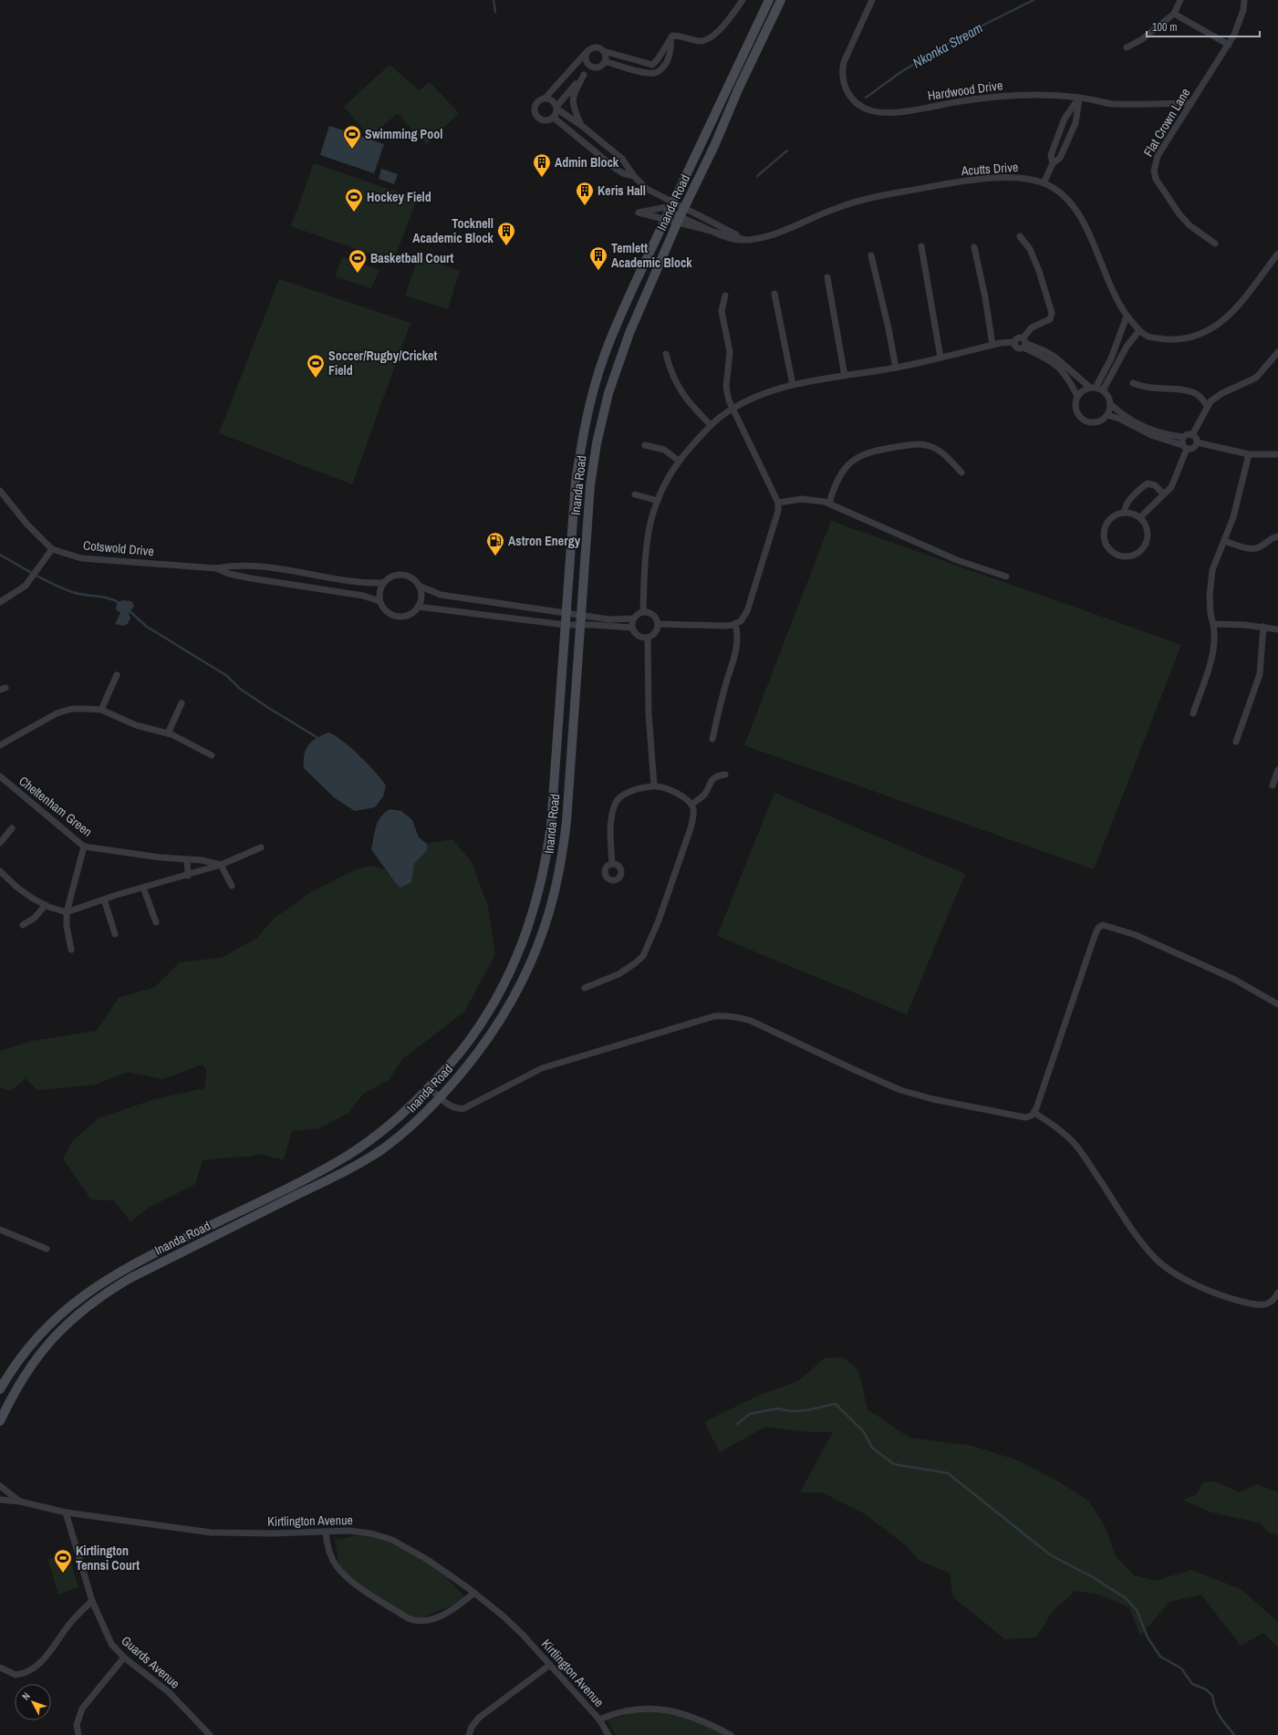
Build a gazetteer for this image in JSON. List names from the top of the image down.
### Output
{
  "streets": {
    "main road": ["Inanda Road"],
    "street": [
      "Hardwood Drive",
      "Flat Crown Lane",
      "Acutts Drive",
      "Cotswold Drive",
      "Cheltenham Green",
      "Kirtlington Avenue",
      "Guards Avenue"
    ]
  },
  "crossings": [
    ["Hardwood Drive", "Flat Crown Lane"],
    ["Acutts Drive", "Inanda Road"],
    ["Kirtlington Avenue", "Guards Avenue"]
  ],
  "water": ["Nkonka Stream"],
  "places": {
    "sports": [
      "Swimming Pool",
      "Hockey Field",
      "Basketball Court",
      "Soccer/Rugby/Cricket Field",
      "Kirtlington Tennsi Court"
    ],
    "building": [
      "Admin Block",
      "Keris Hall",
      "Tocknell Academic Block",
      "Temlett Academic Block"
    ],
    "fuel station": ["Astron Energy"]
  },
  "scale_bar": "100 m",
  "north": "top left"
}
